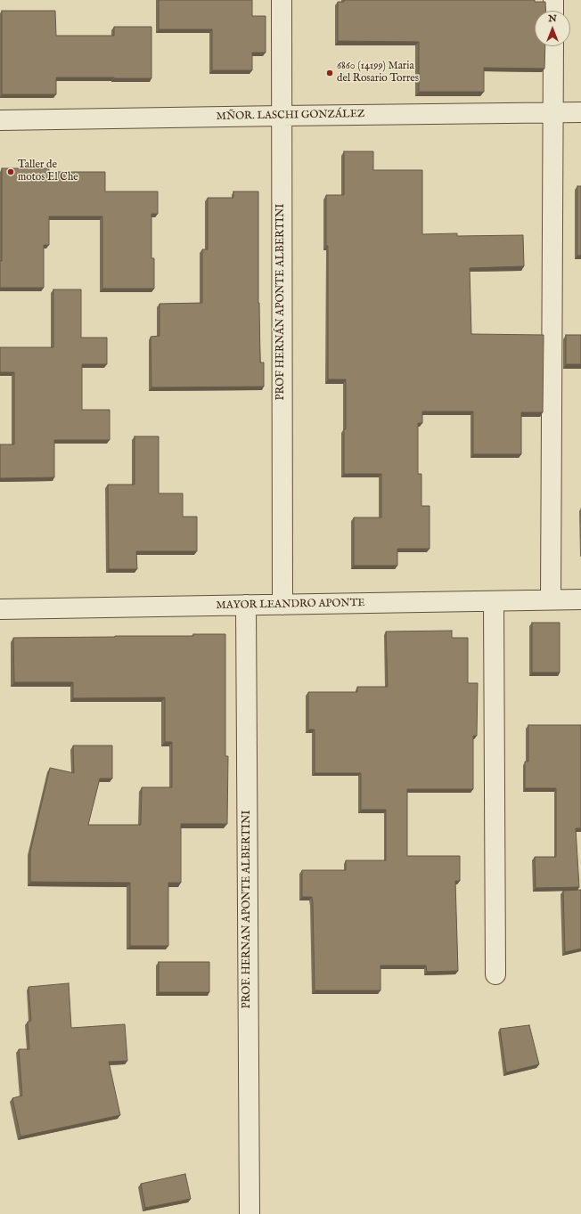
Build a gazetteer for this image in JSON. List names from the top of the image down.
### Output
{
  "streets": {
    "street": [
      "MÑOR. LASCHI GONZÁLEZ",
      "PROF HERNÁN APONTE ALBERTINI",
      "MAYOR LEANDRO APONTE",
      "PROF. HERNAN APONTE ALBERTINI"
    ]
  },
  "crossings": [
    ["MÑOR. LASCHI GONZÁLEZ", "PROF HERNÁN APONTE ALBERTINI"],
    ["PROF HERNÁN APONTE ALBERTINI", "MAYOR LEANDRO APONTE"],
    ["MAYOR LEANDRO APONTE", "PROF. HERNAN APONTE ALBERTINI"]
  ],
  "places": ["6860 (14199) Maria del Rosario Torres", "Taller de motos El Che"],
  "north": "top"
}
